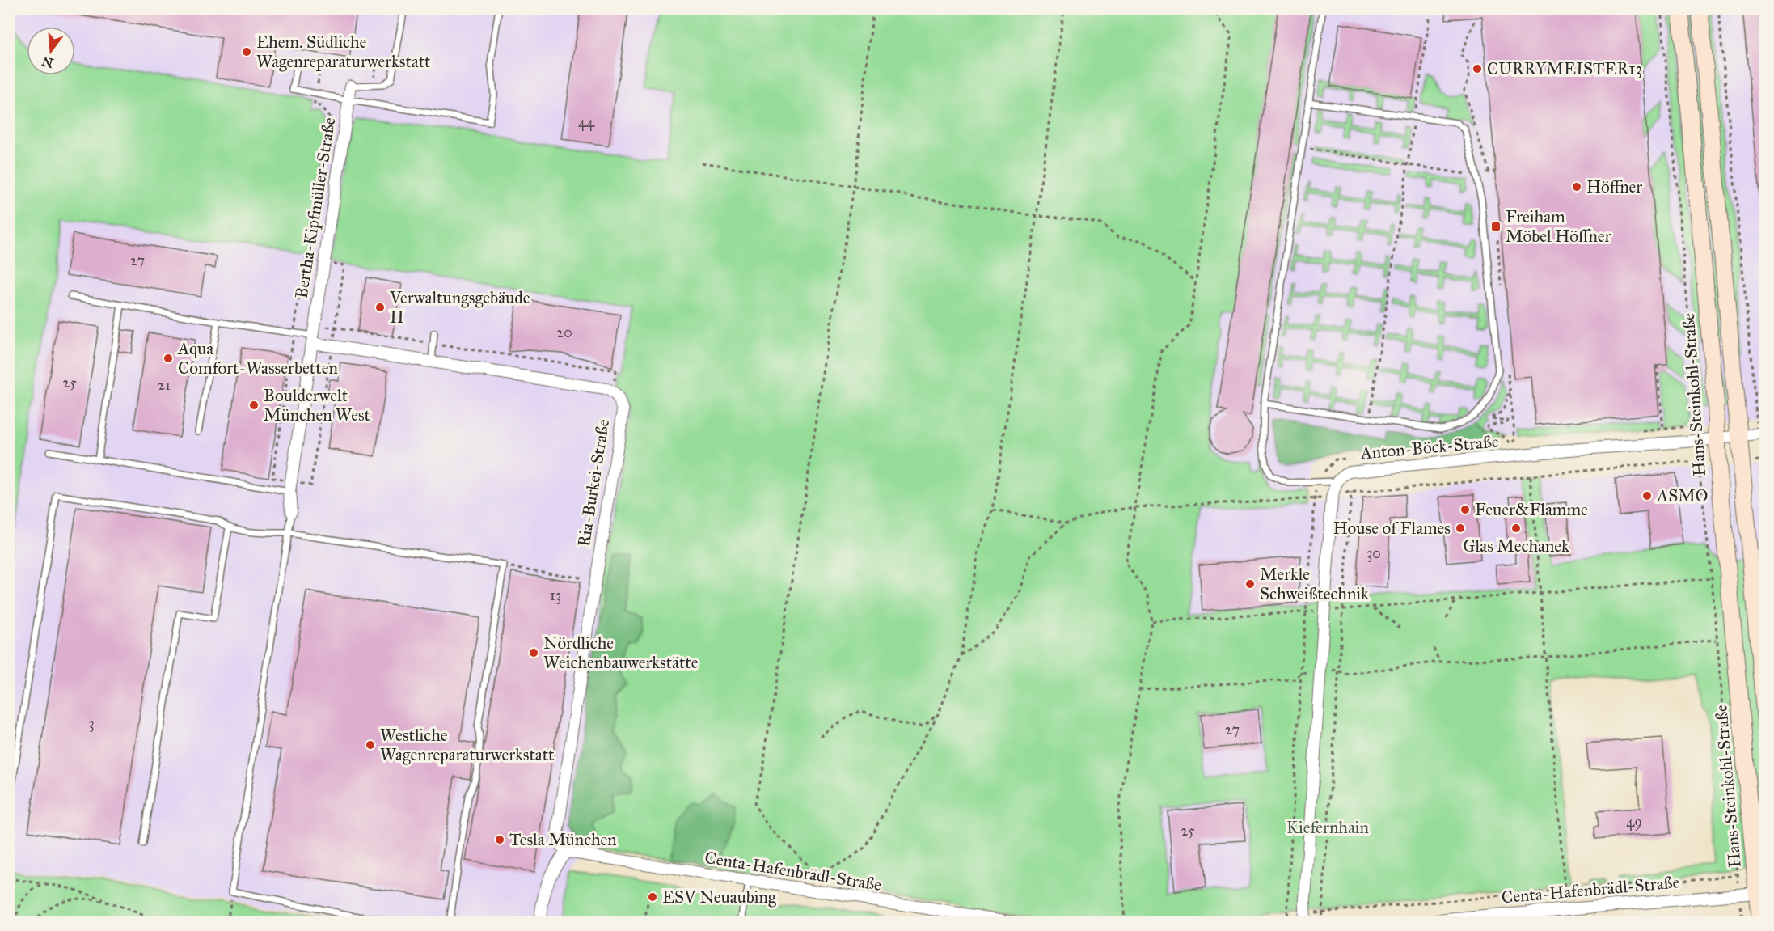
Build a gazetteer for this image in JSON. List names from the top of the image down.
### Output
{
  "streets": {
    "main road": ["Hans-Steinkohl-Straße"],
    "street": [
      "Bertha-Kipfmüller-Straße",
      "Anton-Böck-Straße",
      "Ria-Burkei-Straße",
      "Centa-Hafenbrädl-Straße"
    ]
  },
  "crossings": [
    ["Hans-Steinkohl-Straße", "Anton-Böck-Straße"],
    ["Hans-Steinkohl-Straße", "Centa-Hafenbrädl-Straße"],
    ["Ria-Burkei-Straße", "Centa-Hafenbrädl-Straße"]
  ],
  "parks": ["Kiefernhain"],
  "places": {
    "other": [
      "Ehem. Südliche Wagenreparaturwerkstatt",
      "CURRYMEISTER13",
      "Höffner",
      "Verwaltungsgebäude II",
      "Aqua Comfort-Wasserbetten",
      "Boulderwelt München West",
      "ASMO",
      "Feuer&Flamme",
      "House of Flames",
      "Glas Mechanek",
      "Merkle Schweißtechnik",
      "Nördliche Weichenbauwerkstätte",
      "Westliche Wagenreparaturwerkstatt",
      "Tesla München",
      "ESV Neuaubing"
    ],
    "transit": ["Freiham Möbel Höffner"]
  },
  "house_numbers": [
    "44",
    "27",
    "20",
    "25",
    "21",
    "30",
    "13",
    "3",
    "27",
    "49",
    "25"
  ],
  "north": "bottom"
}
